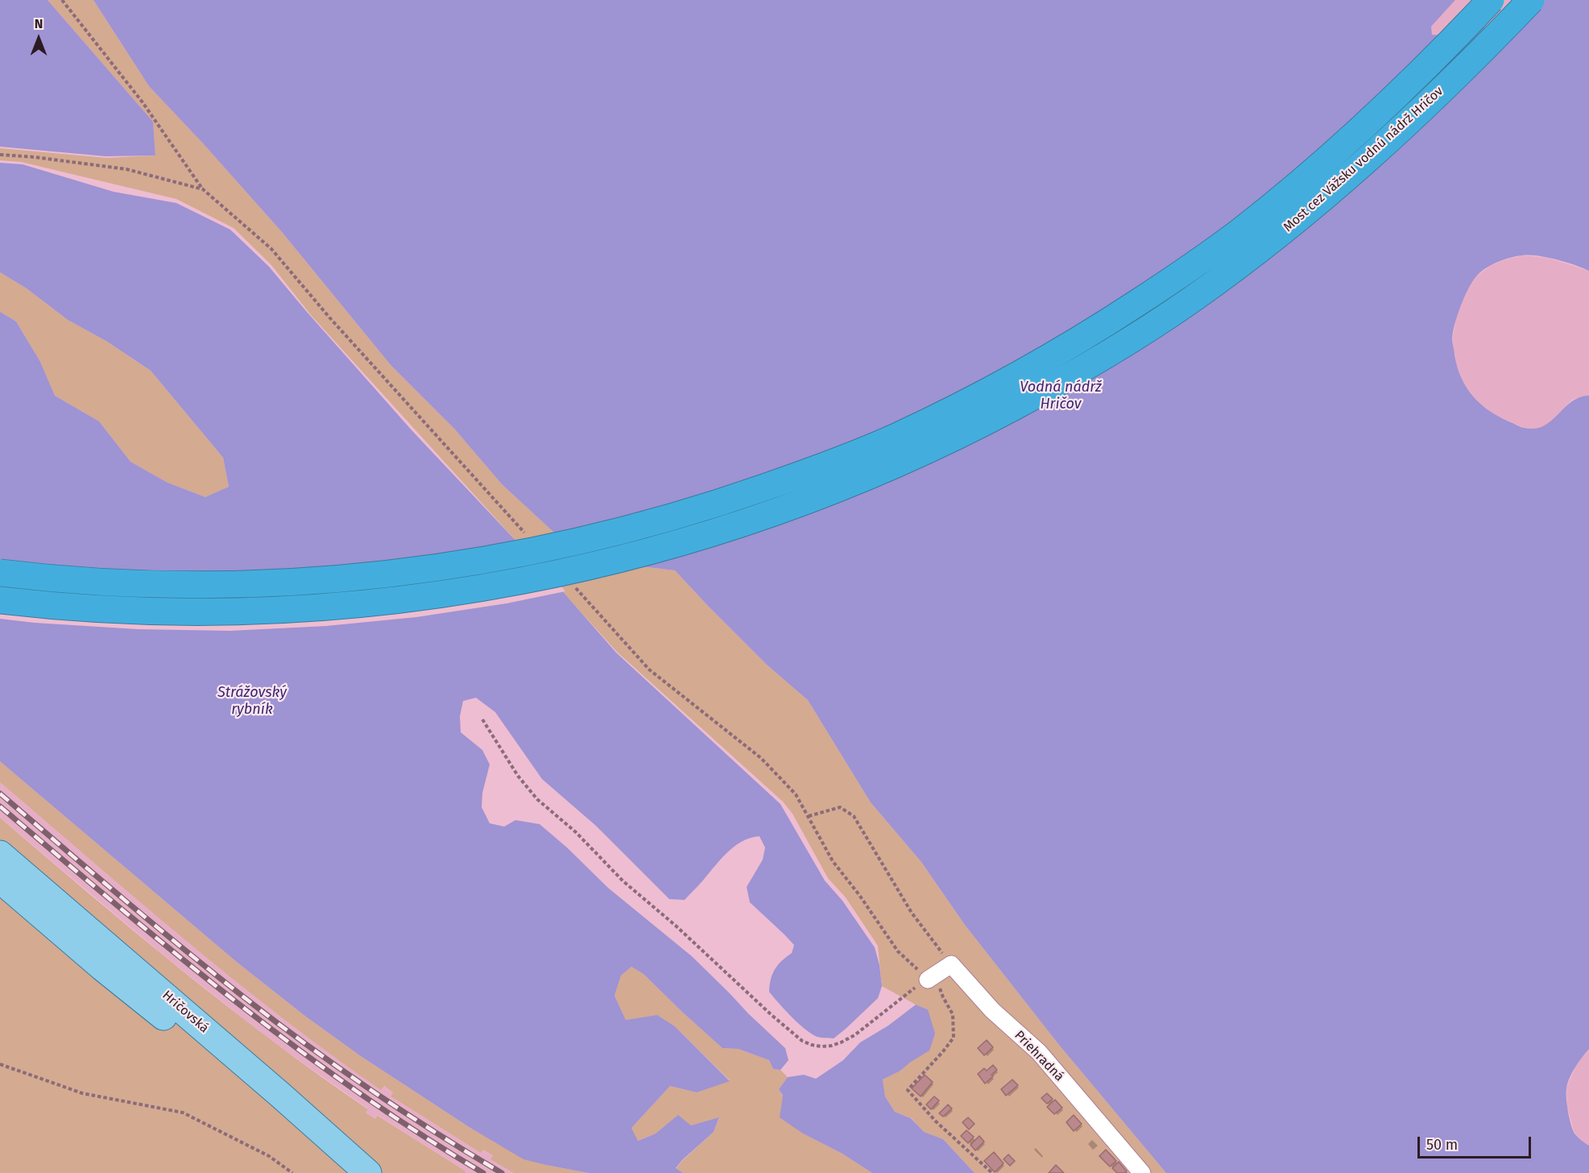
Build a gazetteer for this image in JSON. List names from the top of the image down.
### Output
{
  "streets": {
    "highway": ["Most cez Vážsku vodnú nádrž Hričov"],
    "main road": ["Hričovská"],
    "street": ["Priehradná"]
  },
  "water": ["Vodná nádrž Hričov", "Strážovský rybník"],
  "scale_bar": "50 m",
  "north": "top"
}
